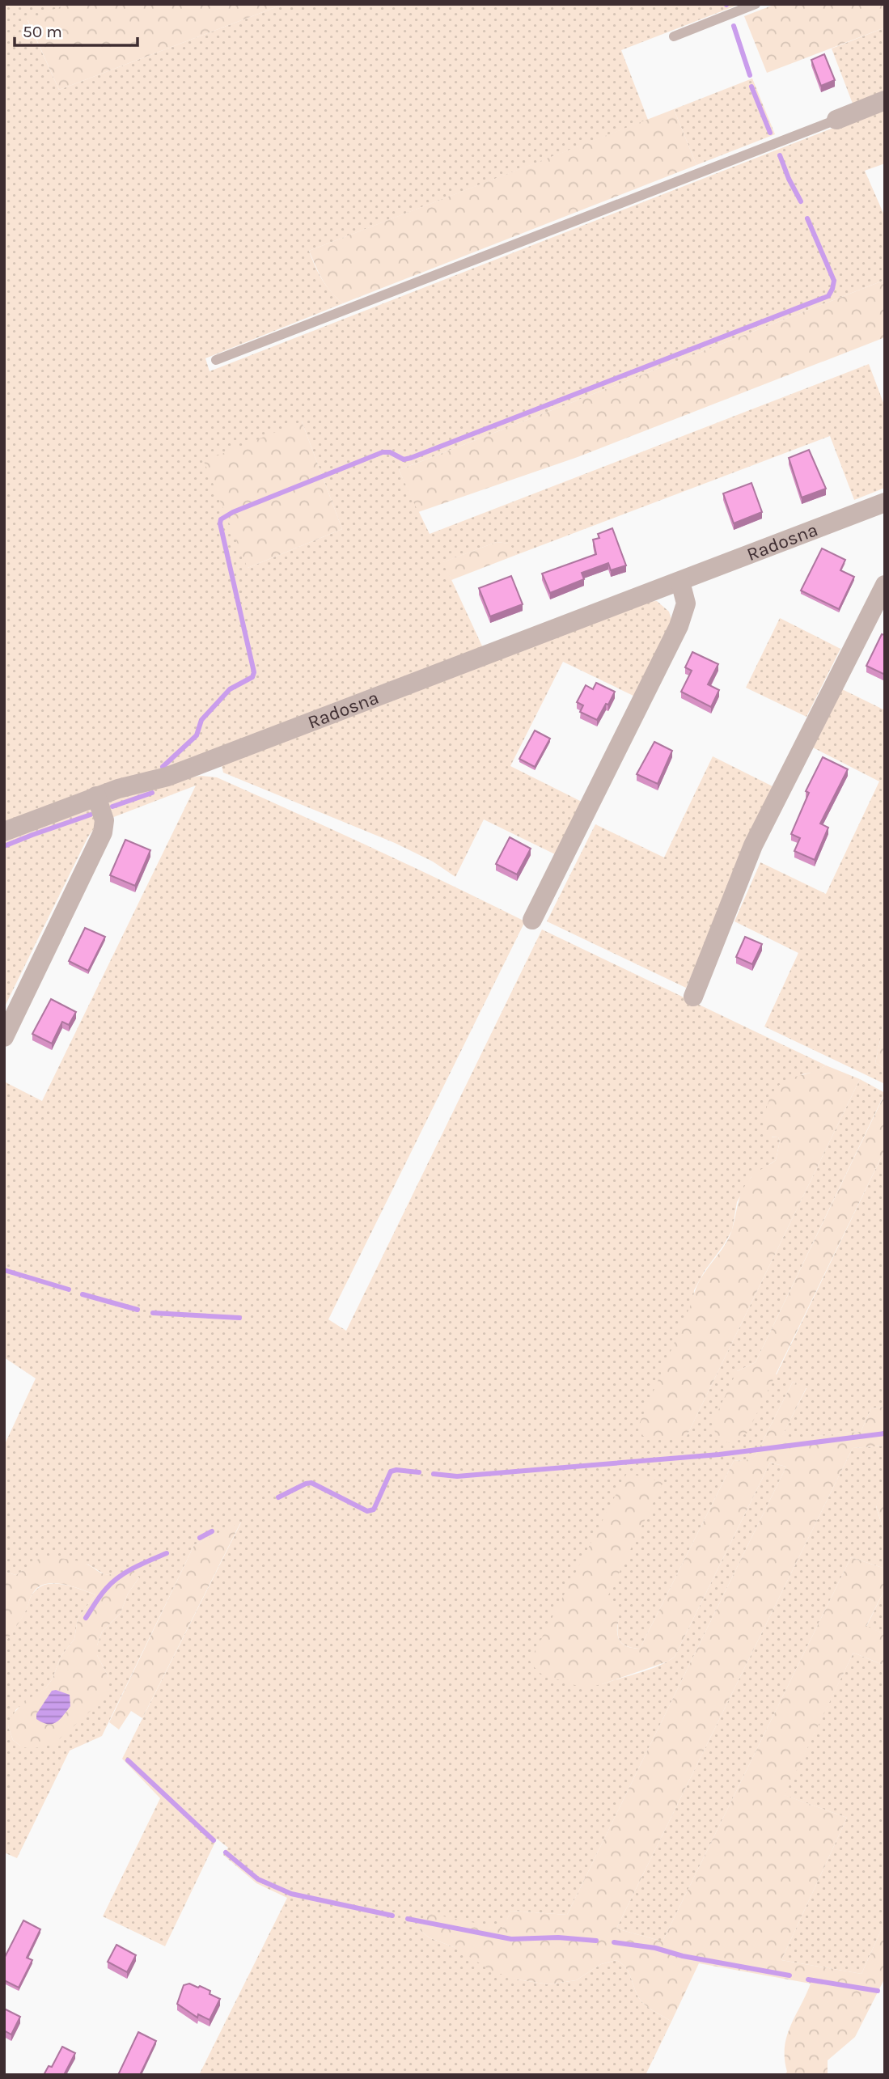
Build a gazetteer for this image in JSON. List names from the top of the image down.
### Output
{
  "streets": {
    "street": ["Radosna"]
  },
  "scale_bar": "50 m"
}
